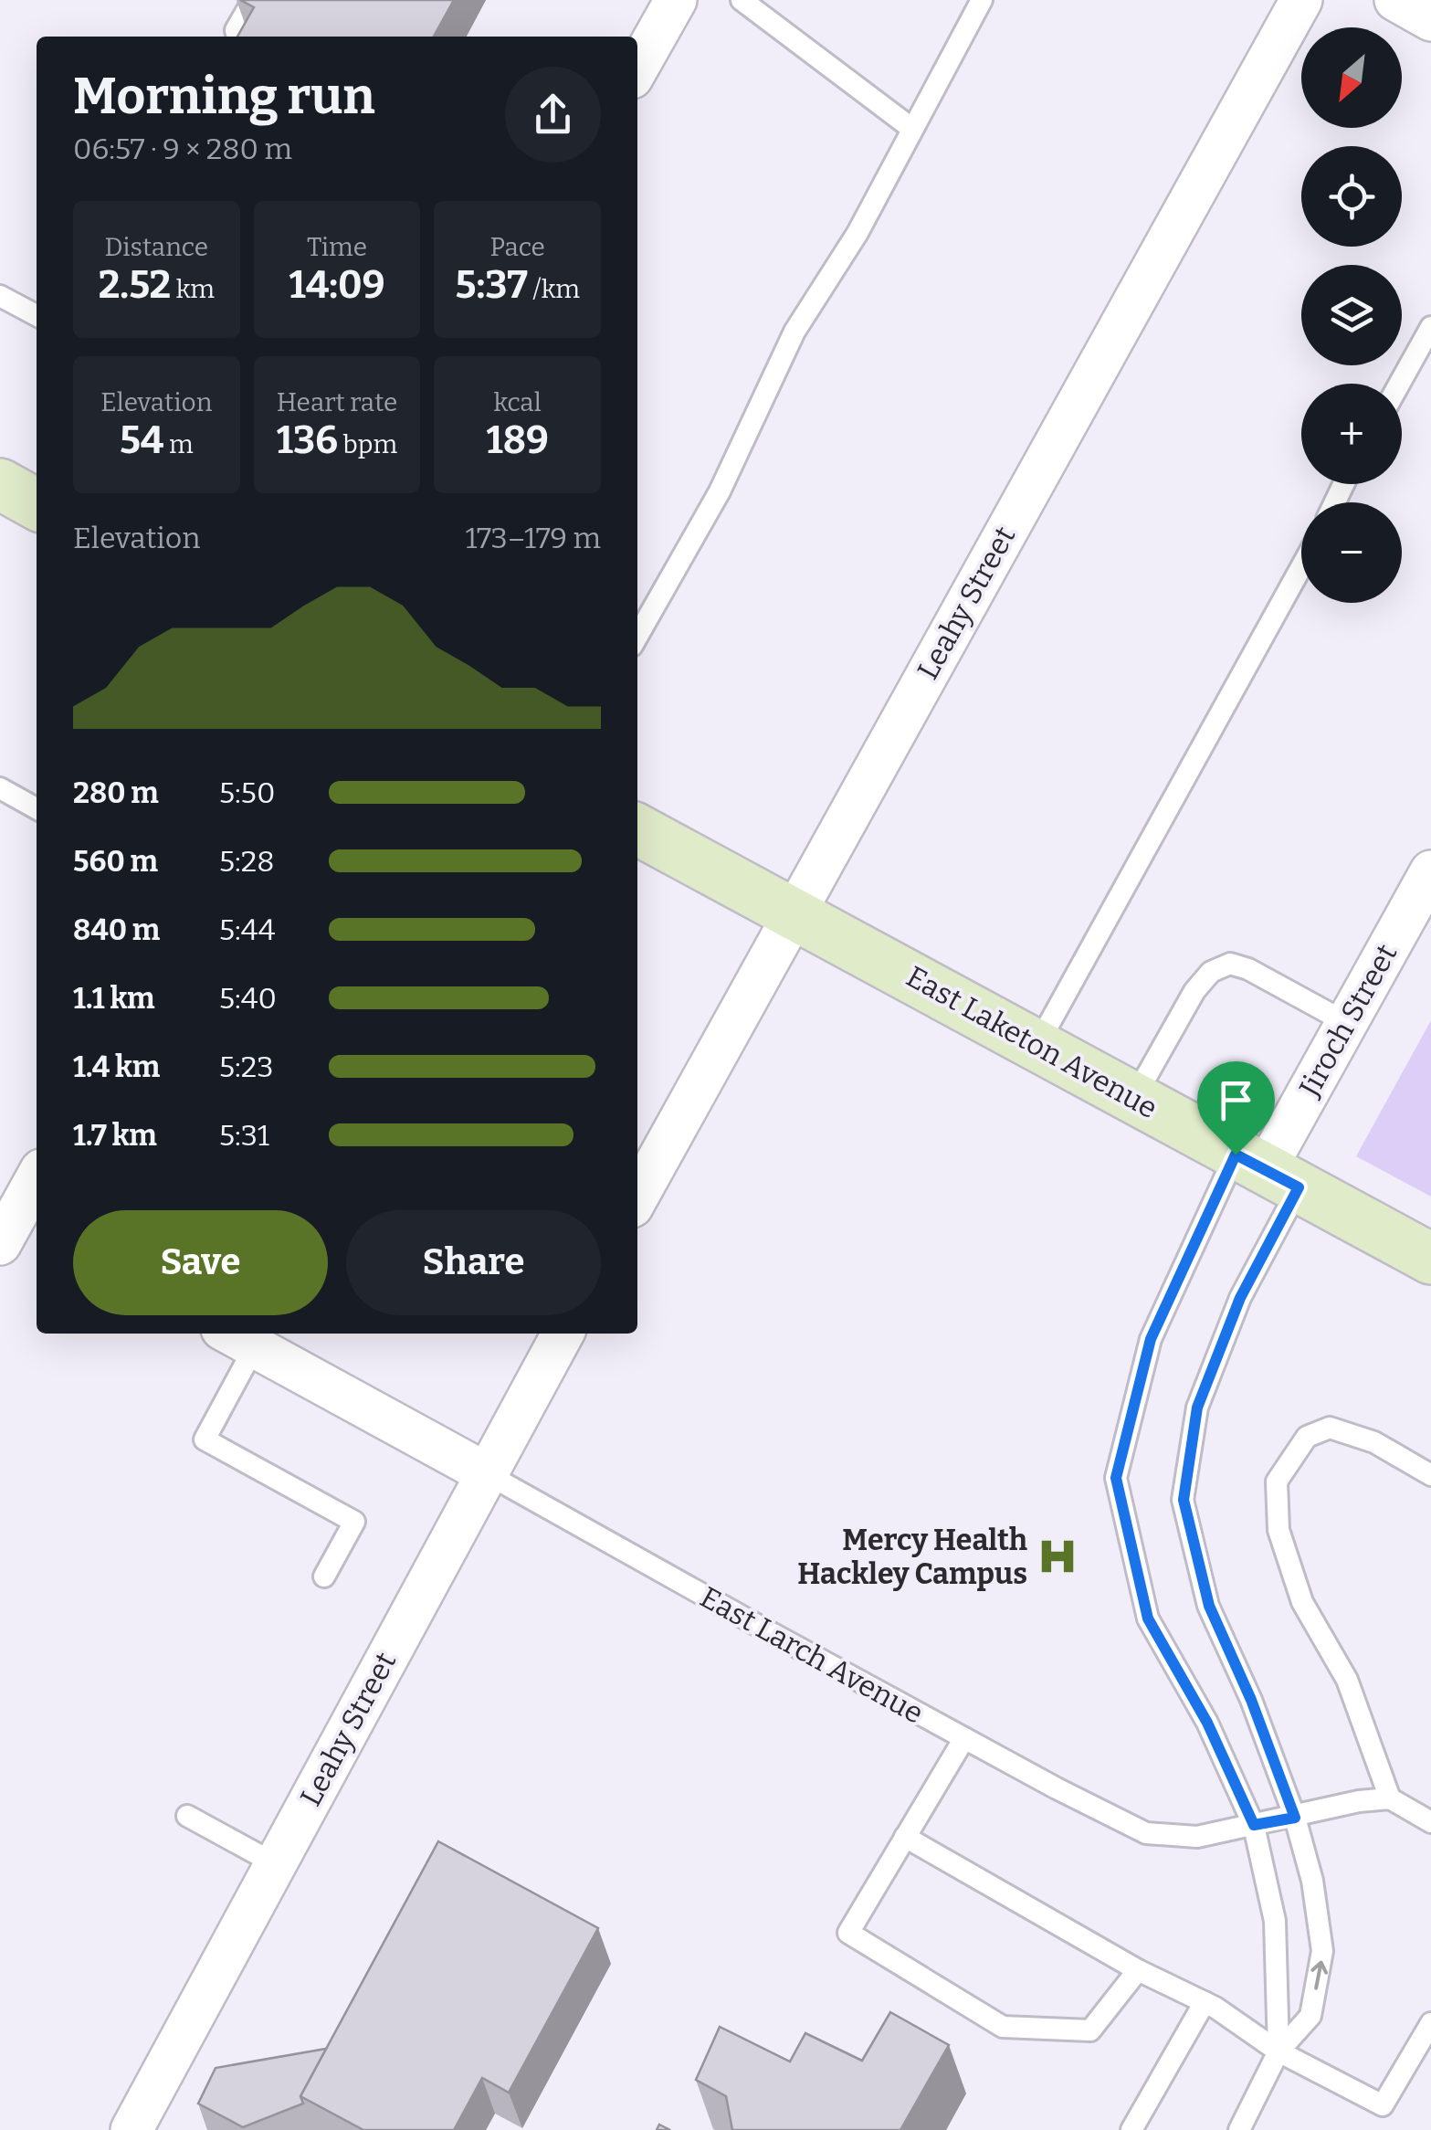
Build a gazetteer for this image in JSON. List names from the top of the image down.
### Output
{
  "streets": {
    "main road": ["East Laketon Avenue"],
    "street": ["Leahy Street", "Jiroch Street", "East Larch Avenue"]
  },
  "crossings": [
    ["Leahy Street", "East Laketon Avenue"],
    ["Leahy Street", "East Larch Avenue"],
    ["Jiroch Street", "East Laketon Avenue"]
  ],
  "places": {
    "hospital": ["Mercy Health Hackley Campus"]
  },
  "north": "bottom left",
  "page": {
    "map_buttons": ["+", "−"],
    "heading": ["Morning run", "06:57 · 9 × 280 m"],
    "stats": [
      ["Distance", "2.52 km"],
      ["Time", "14:09"],
      ["Pace", "5:37 /km"],
      ["Elevation", "54 m"],
      ["Heart rate", "136 bpm"],
      ["kcal", "189"]
    ],
    "chart": ["Elevation", "173–179 m"],
    "list": [
      {
        "name": "280 m",
        "note": "5:50"
      },
      {
        "name": "560 m",
        "note": "5:28"
      },
      {
        "name": "840 m",
        "note": "5:44"
      },
      {
        "name": "1.1 km",
        "note": "5:40"
      },
      {
        "name": "1.4 km",
        "note": "5:23"
      },
      {
        "name": "1.7 km",
        "note": "5:31"
      }
    ],
    "buttons": ["Save", "Share"]
  }
}
